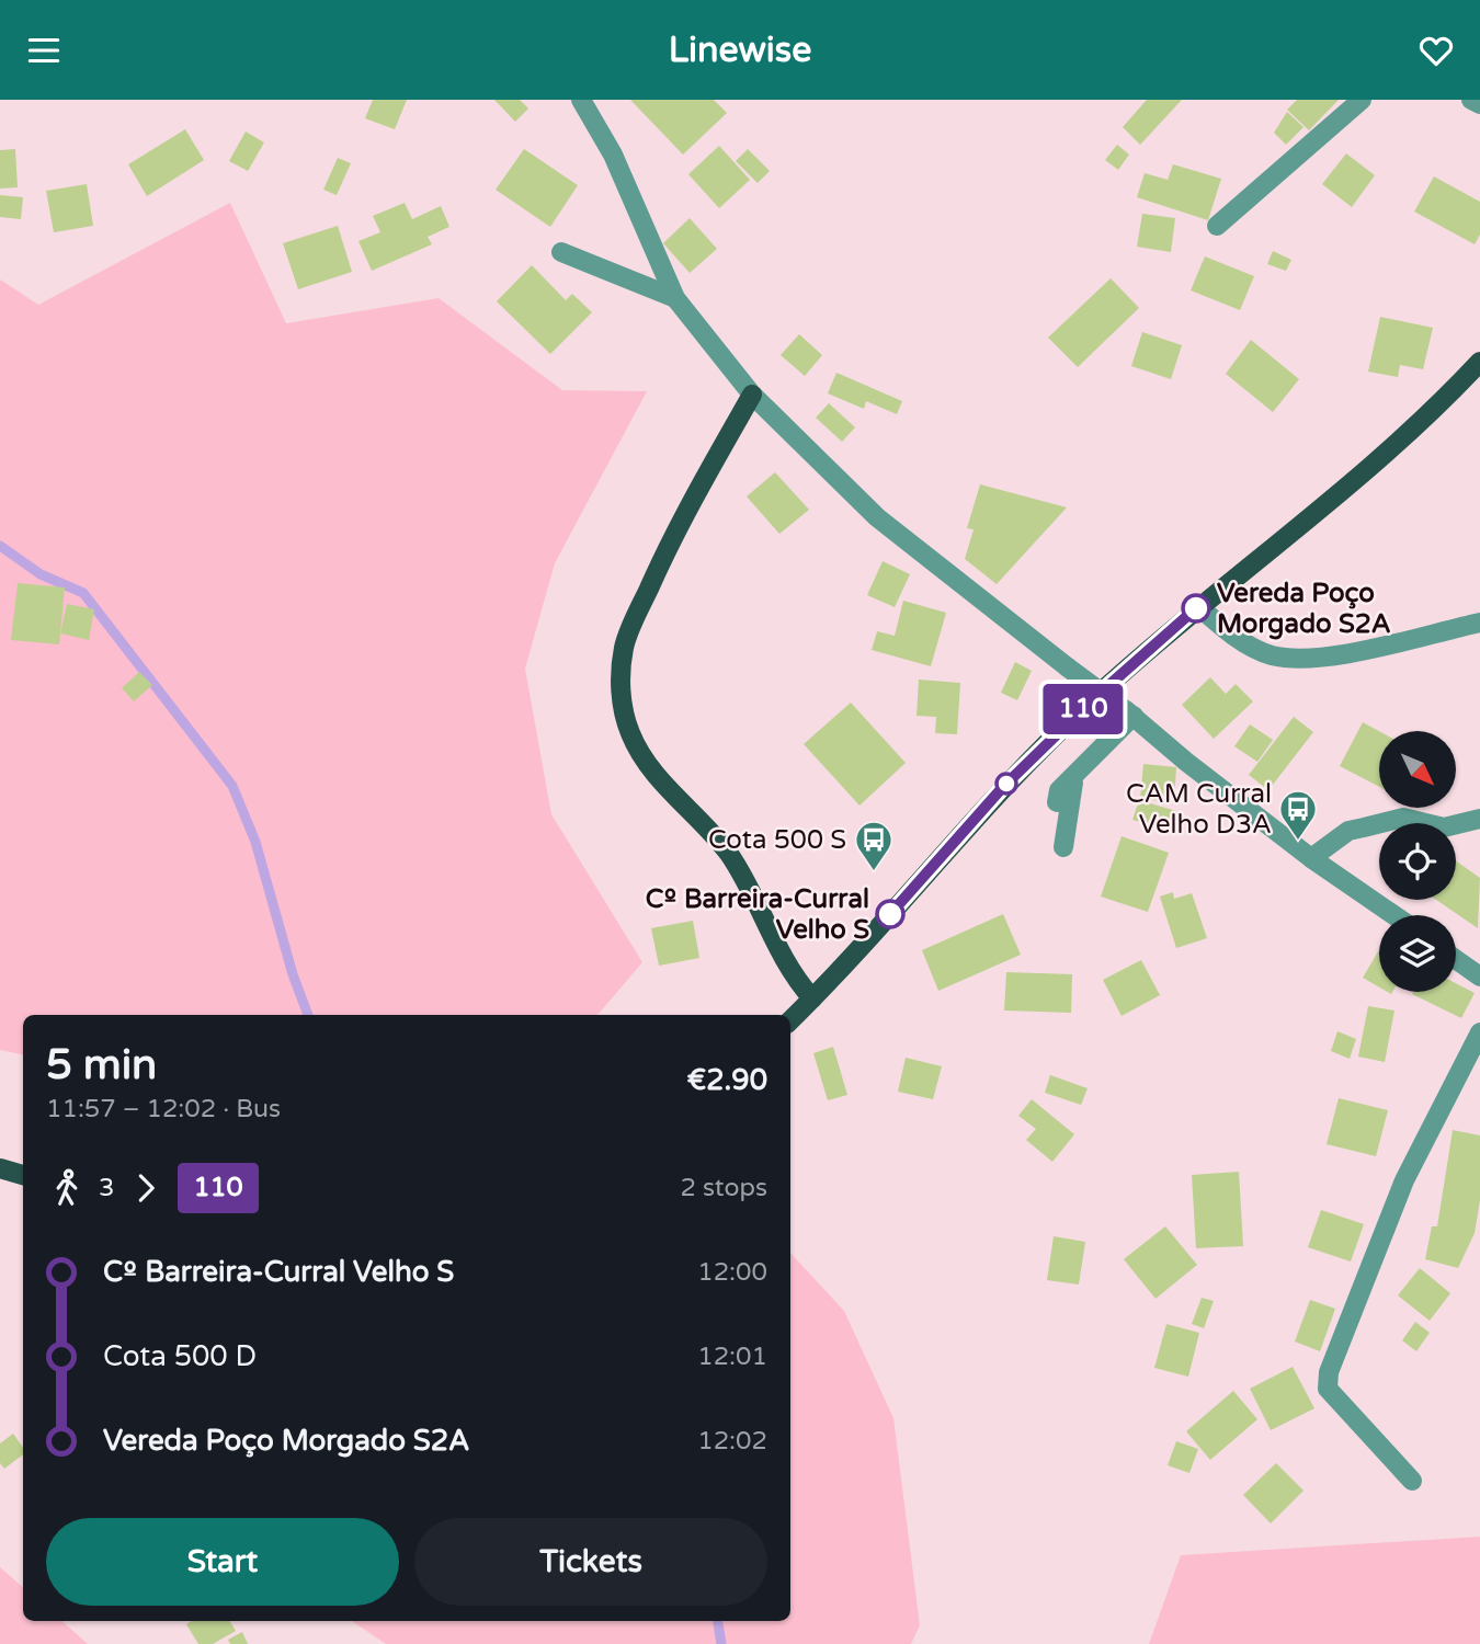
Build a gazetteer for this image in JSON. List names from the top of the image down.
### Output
{
  "places": {
    "other": ["Vereda Poço Morgado S2A", "Cº Barreira-Curral Velho S"],
    "bus stop": ["CAM Curral Velho D3A", "Cota 500 S"]
  },
  "lines": ["bus line 110"],
  "north": "bottom right",
  "page": {
    "header": "Linewise",
    "on_map": "110",
    "heading": ["5 min", "11:57 – 12:02 · Bus", "€2.90"],
    "legs": ["3", "110", "2 stops"],
    "list": [
      {
        "name": "Cº Barreira-Curral Velho S",
        "value": "12:00"
      },
      {
        "name": "Cota 500 D",
        "value": "12:01"
      },
      {
        "name": "Vereda Poço Morgado S2A",
        "value": "12:02"
      }
    ],
    "buttons": ["Start", "Tickets"]
  }
}
